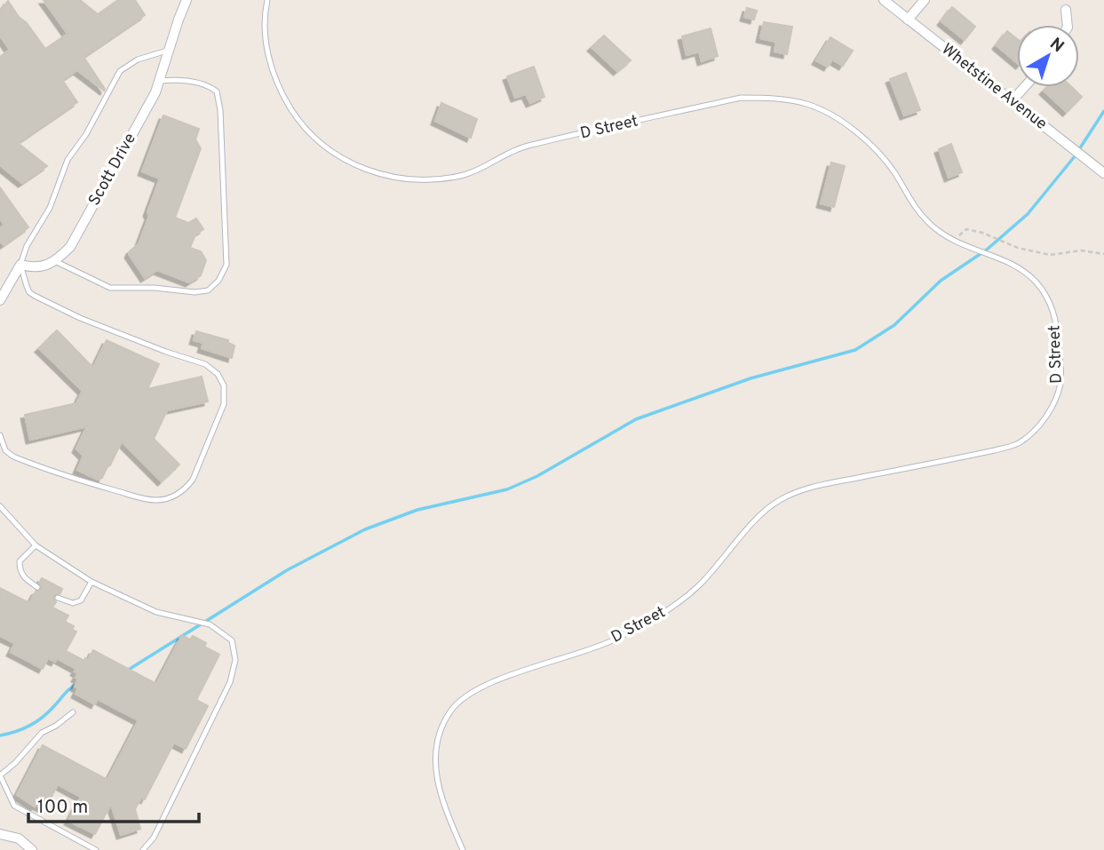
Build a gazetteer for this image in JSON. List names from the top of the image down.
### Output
{
  "streets": {
    "street": ["Whetstine Avenue", "Scott Drive"],
    "lane": ["D Street"]
  },
  "scale_bar": "100 m",
  "north": "top right"
}
